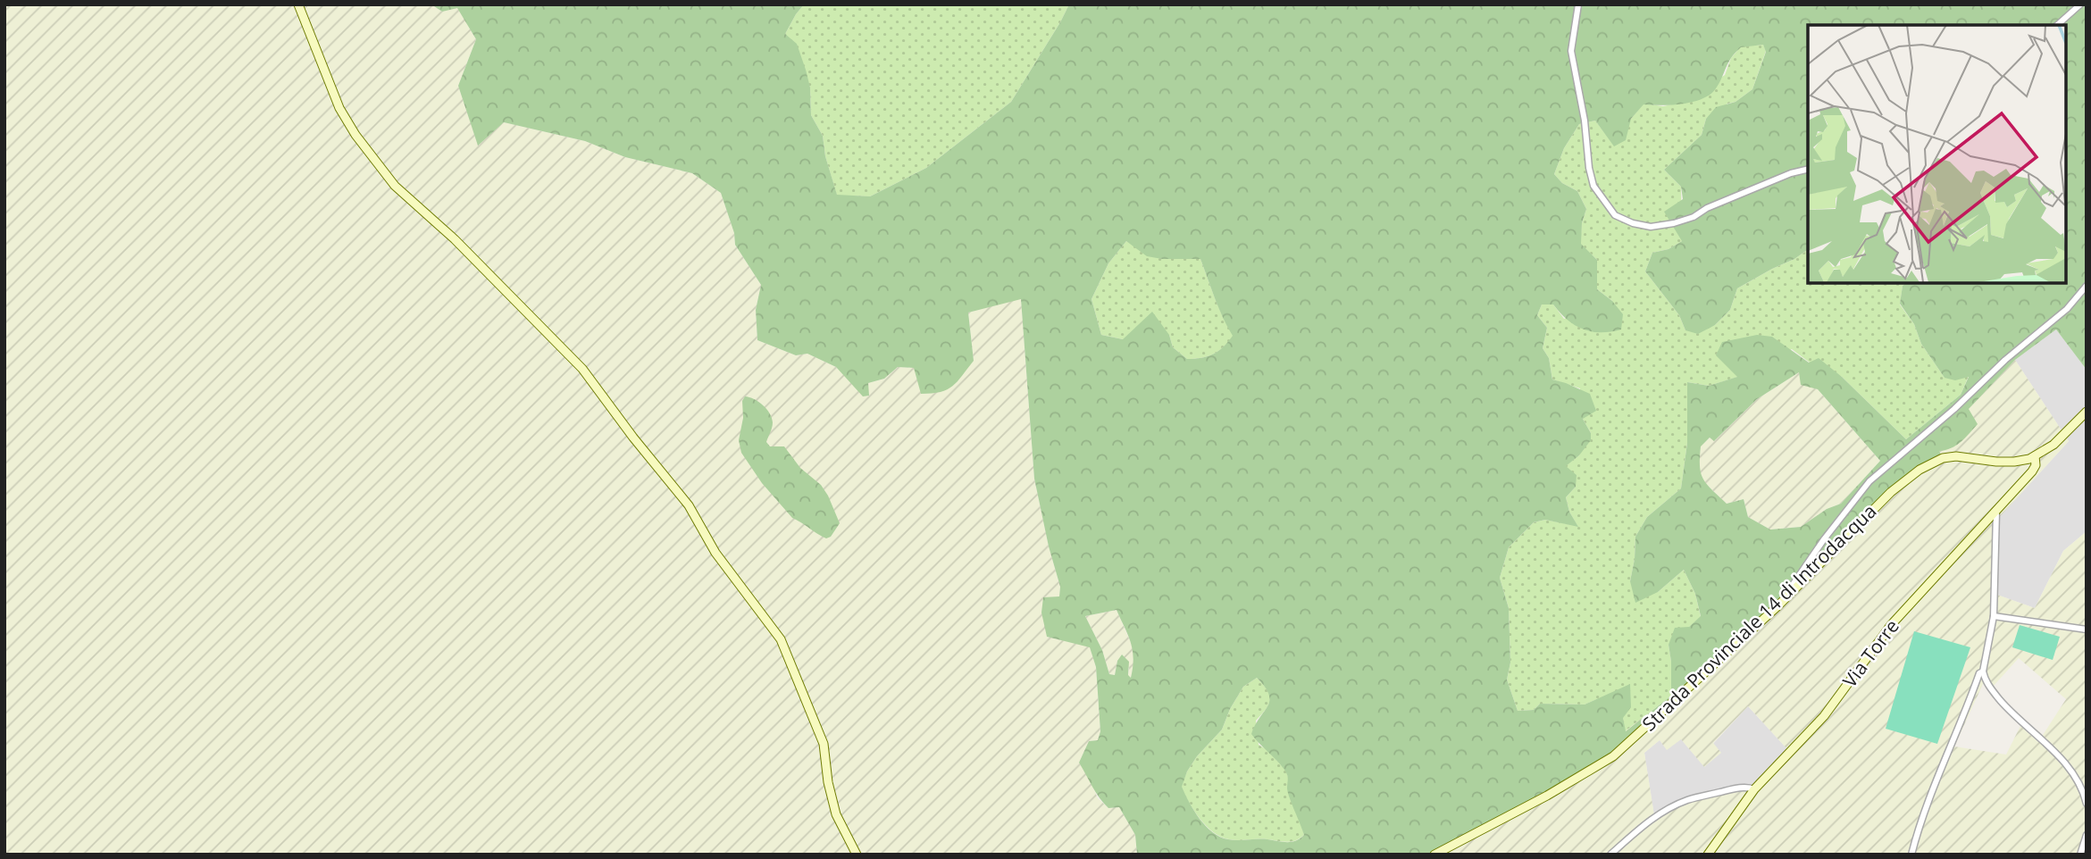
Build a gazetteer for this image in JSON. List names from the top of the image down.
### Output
{
  "streets": {
    "main road": ["Strada Provinciale 14 di Introdacqua", "Via Torre"]
  },
  "crossings": [
    ["Strada Provinciale 14 di Introdacqua", "Via Torre"]
  ]
}
